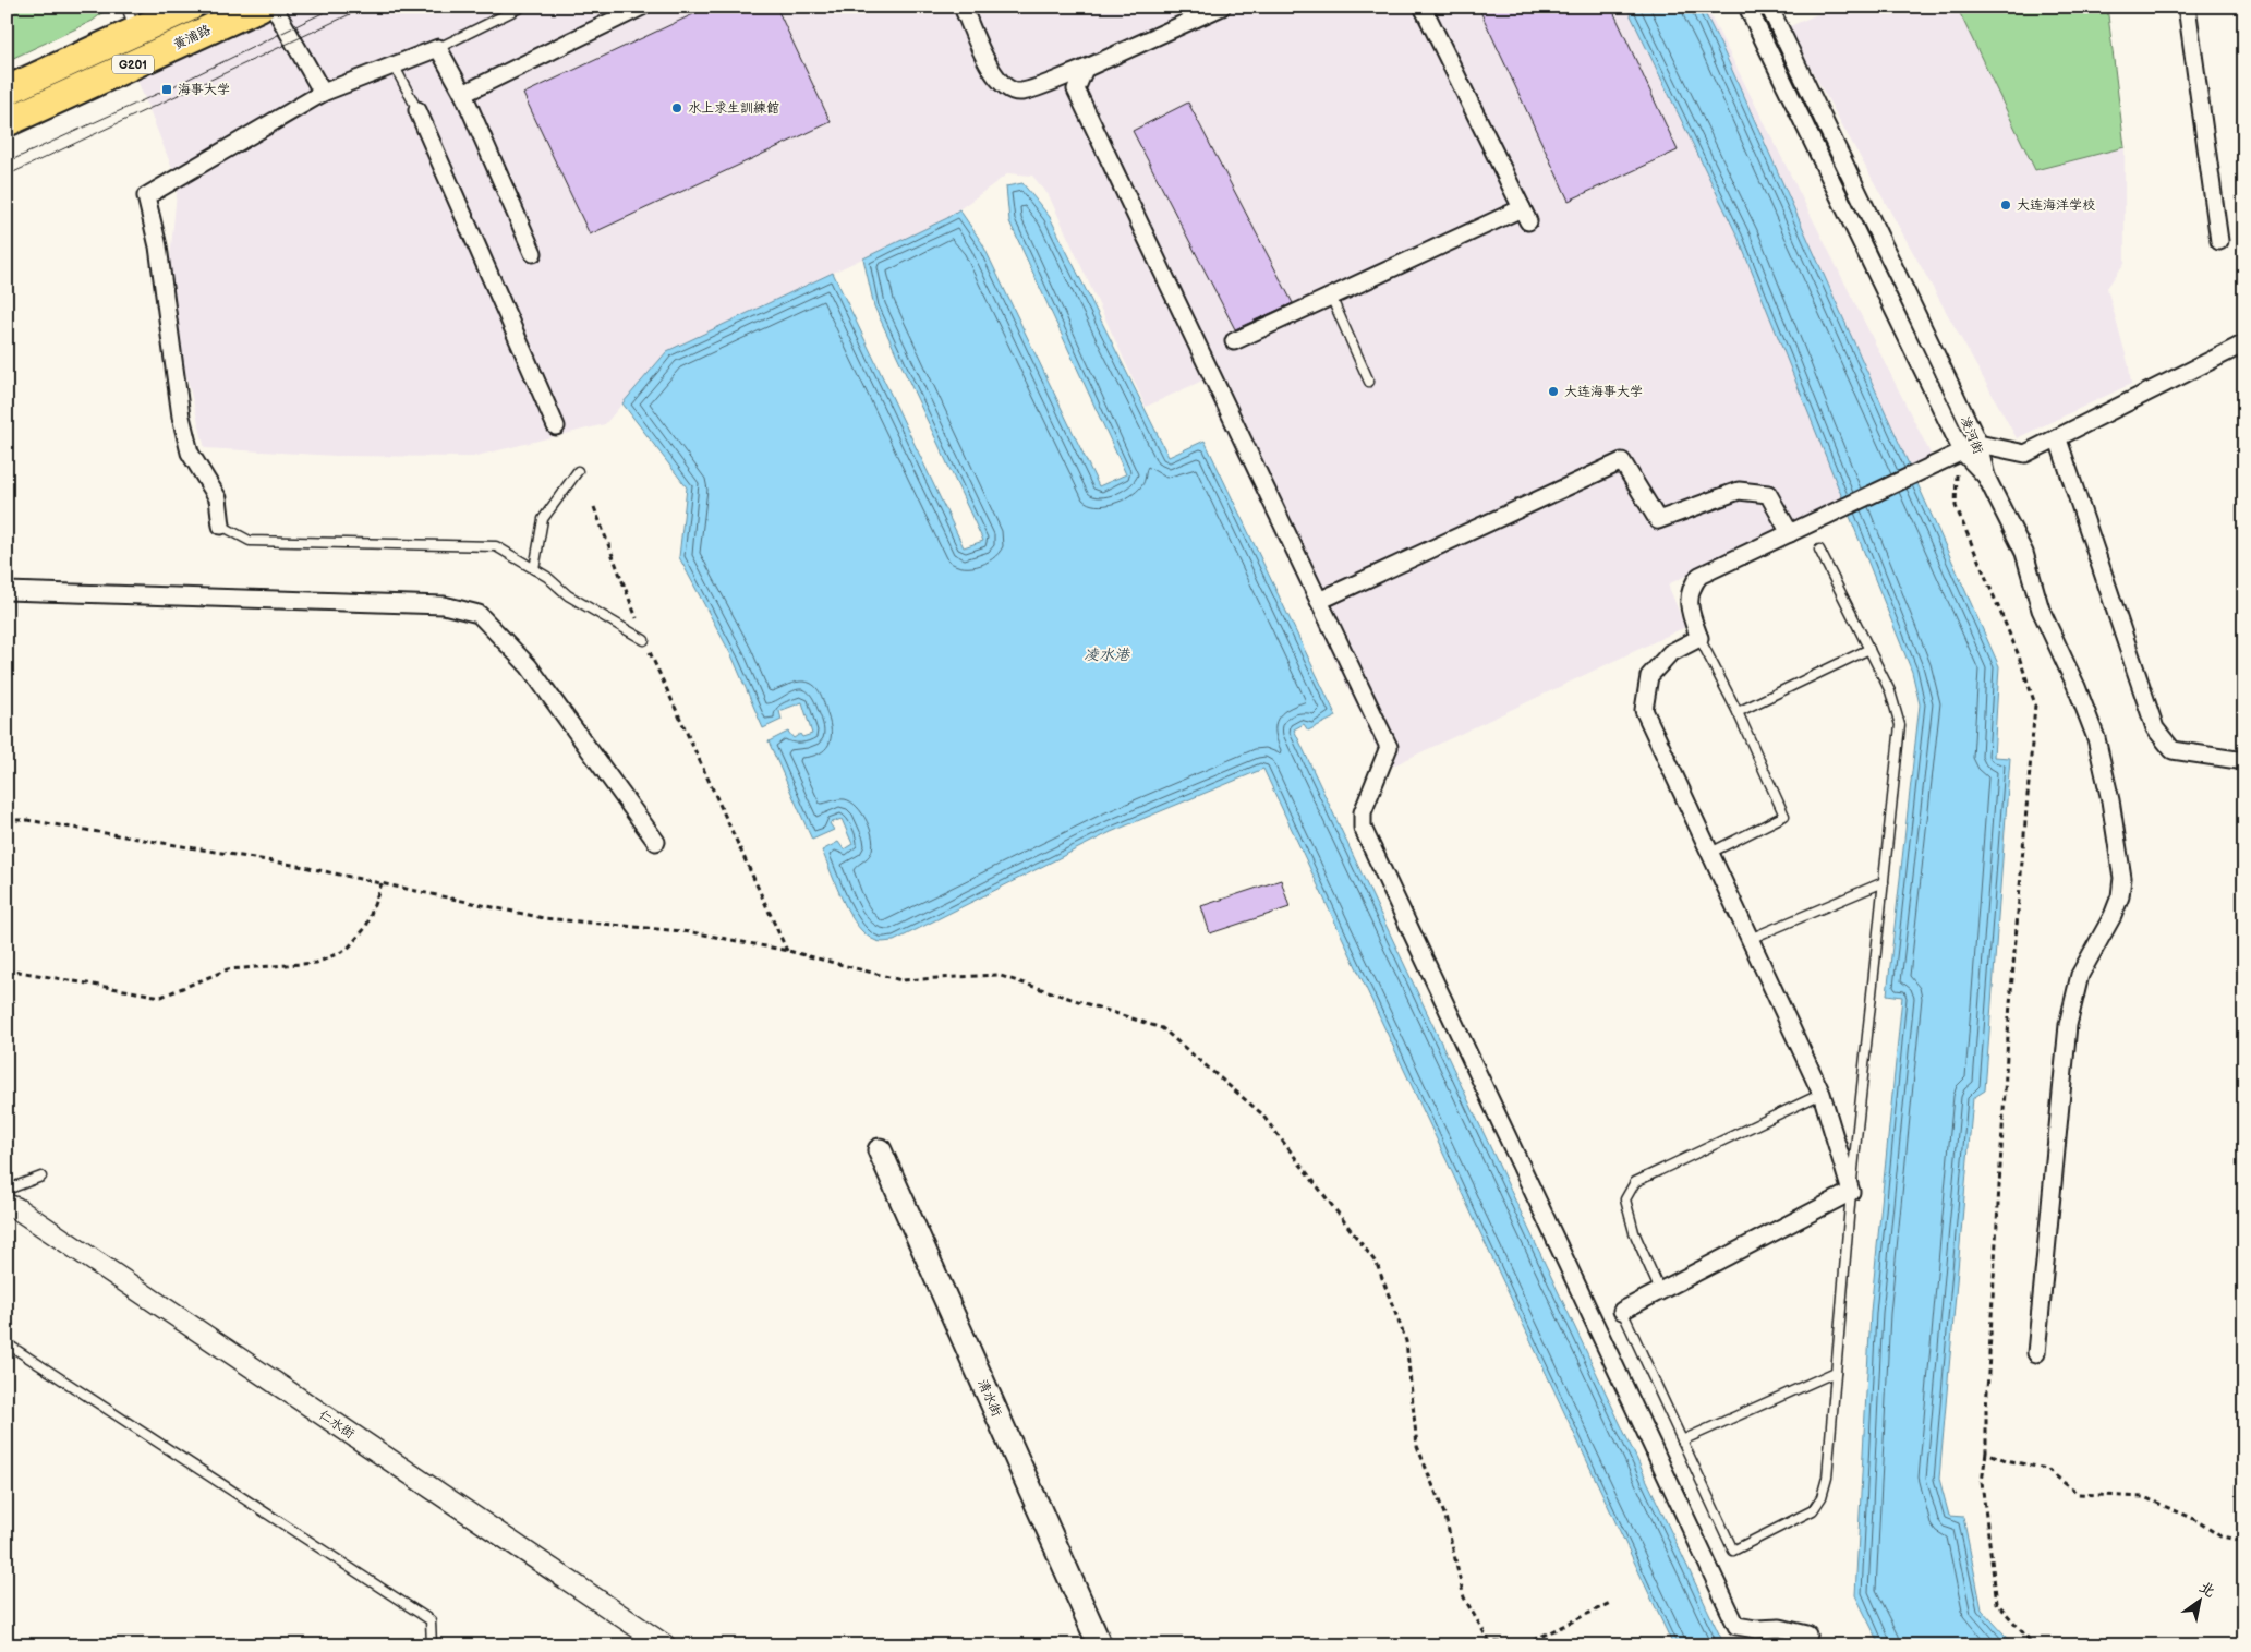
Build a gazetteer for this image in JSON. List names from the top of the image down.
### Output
{
  "streets": {
    "highway": ["黄浦路", "G201"],
    "main road": ["清水街"],
    "street": ["凌河街", "仁水街"]
  },
  "water": ["凌水港"],
  "places": {
    "transit": ["海事大学"],
    "other": ["水上求生訓練館", "大连海洋学校", "大连海事大学"]
  },
  "north": "top right"
}
